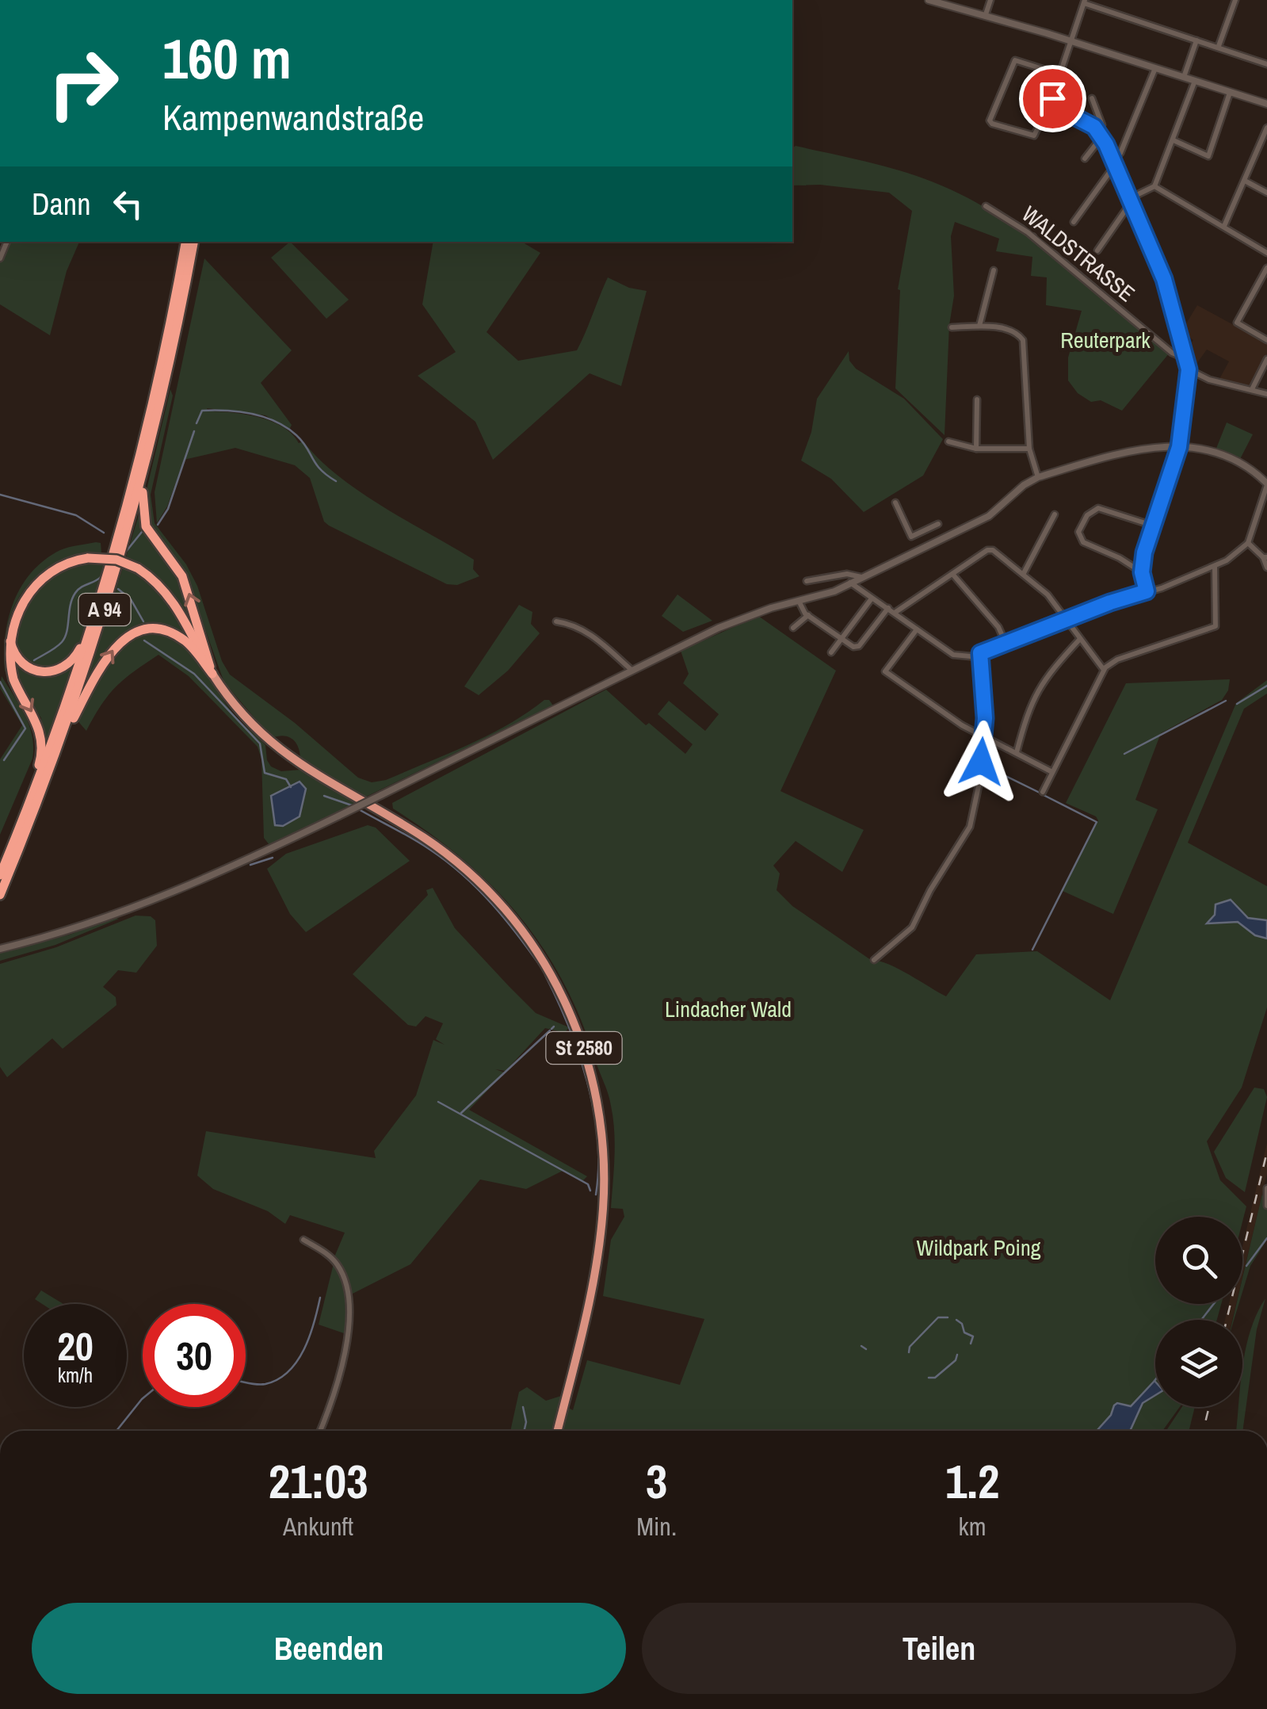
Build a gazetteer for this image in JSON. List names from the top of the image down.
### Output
{
  "streets": {
    "highway": ["A 94", "St 2580"],
    "street": ["WALDSTRASSE"]
  },
  "parks": ["Reuterpark", "Lindacher Wald", "Wildpark Poing"],
  "page": {
    "turn": ["160 m", "Kampenwandstraße"],
    "then": "Dann",
    "speed": "20 km/h",
    "limit": "30",
    "eta": [
      "21:03",
      "Ankunft",
      "3",
      "Min.",
      "1.2",
      "km"
    ],
    "buttons": ["Beenden", "Teilen"]
  }
}
